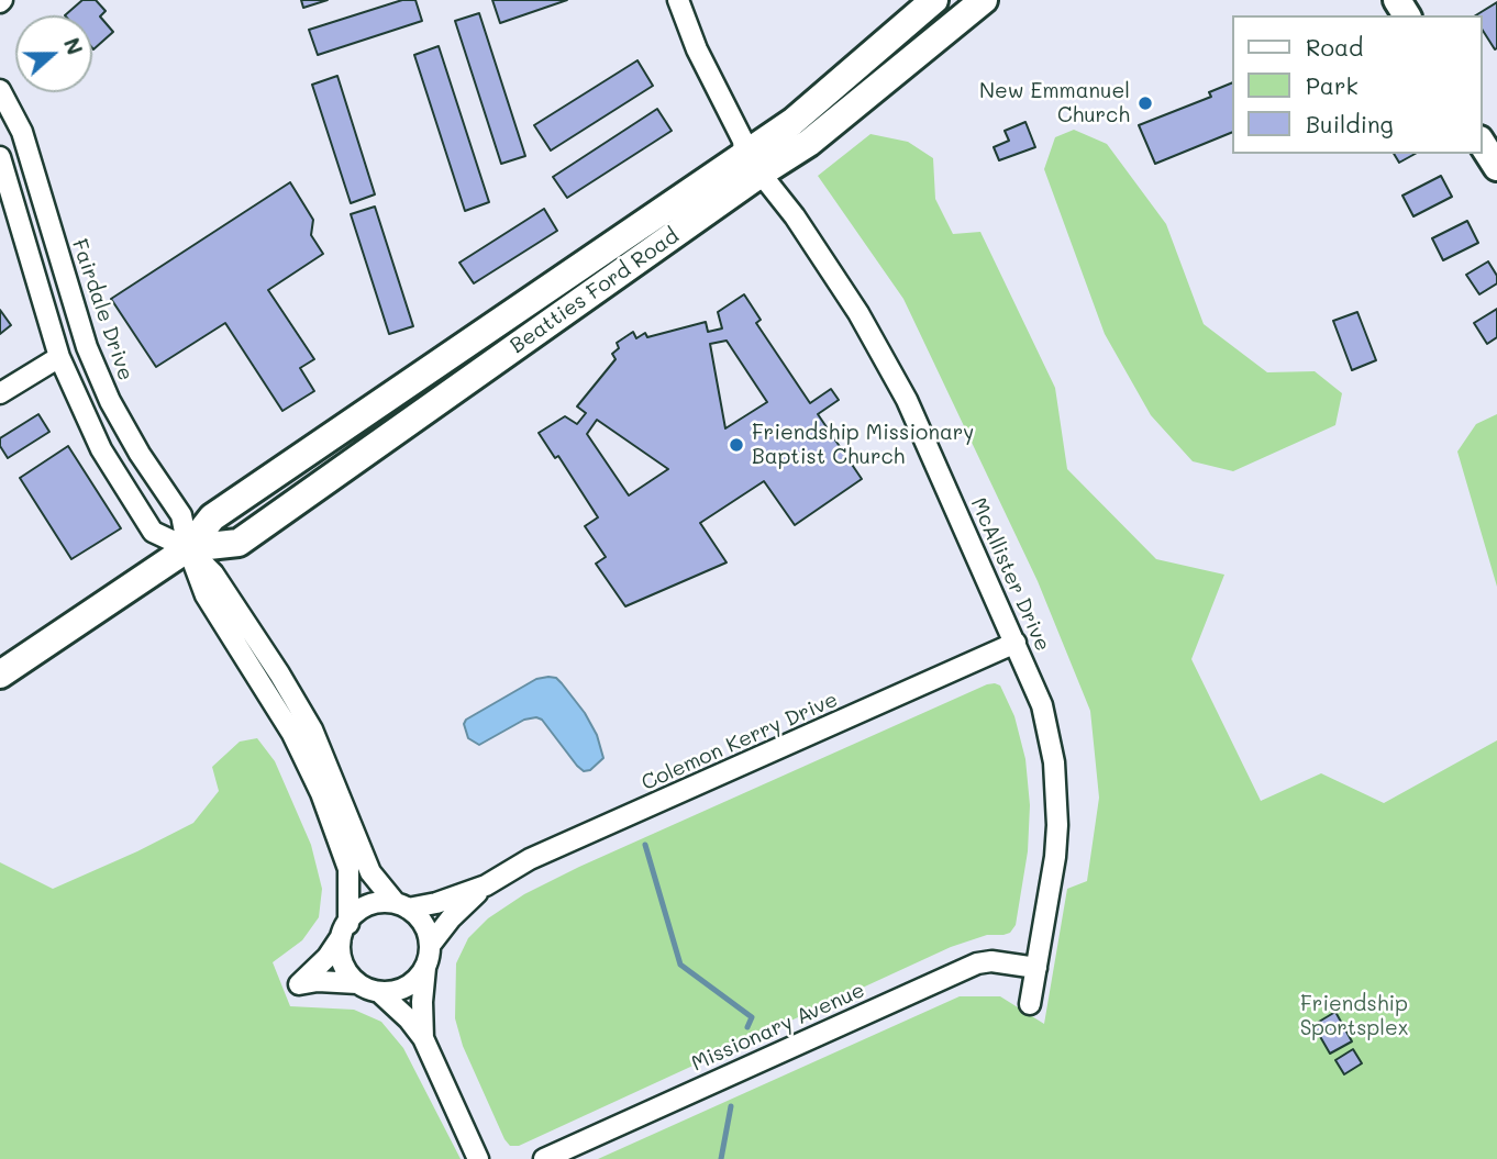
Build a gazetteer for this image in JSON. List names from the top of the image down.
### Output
{
  "streets": {
    "main road": ["Beatties Ford Road"],
    "street": [
      "Fairdale Drive",
      "McAllister Drive",
      "Colemon Kerry Drive",
      "Missionary Avenue"
    ]
  },
  "crossings": [
    ["Beatties Ford Road", "Fairdale Drive"],
    ["Beatties Ford Road", "McAllister Drive"],
    ["Fairdale Drive", "Colemon Kerry Drive"],
    ["McAllister Drive", "Colemon Kerry Drive"],
    ["McAllister Drive", "Missionary Avenue"]
  ],
  "parks": ["Friendship Sportsplex"],
  "places": ["New Emmanuel Church", "Friendship Missionary Baptist Church"],
  "legend": ["Road", "Park", "Building"],
  "north": "right"
}
